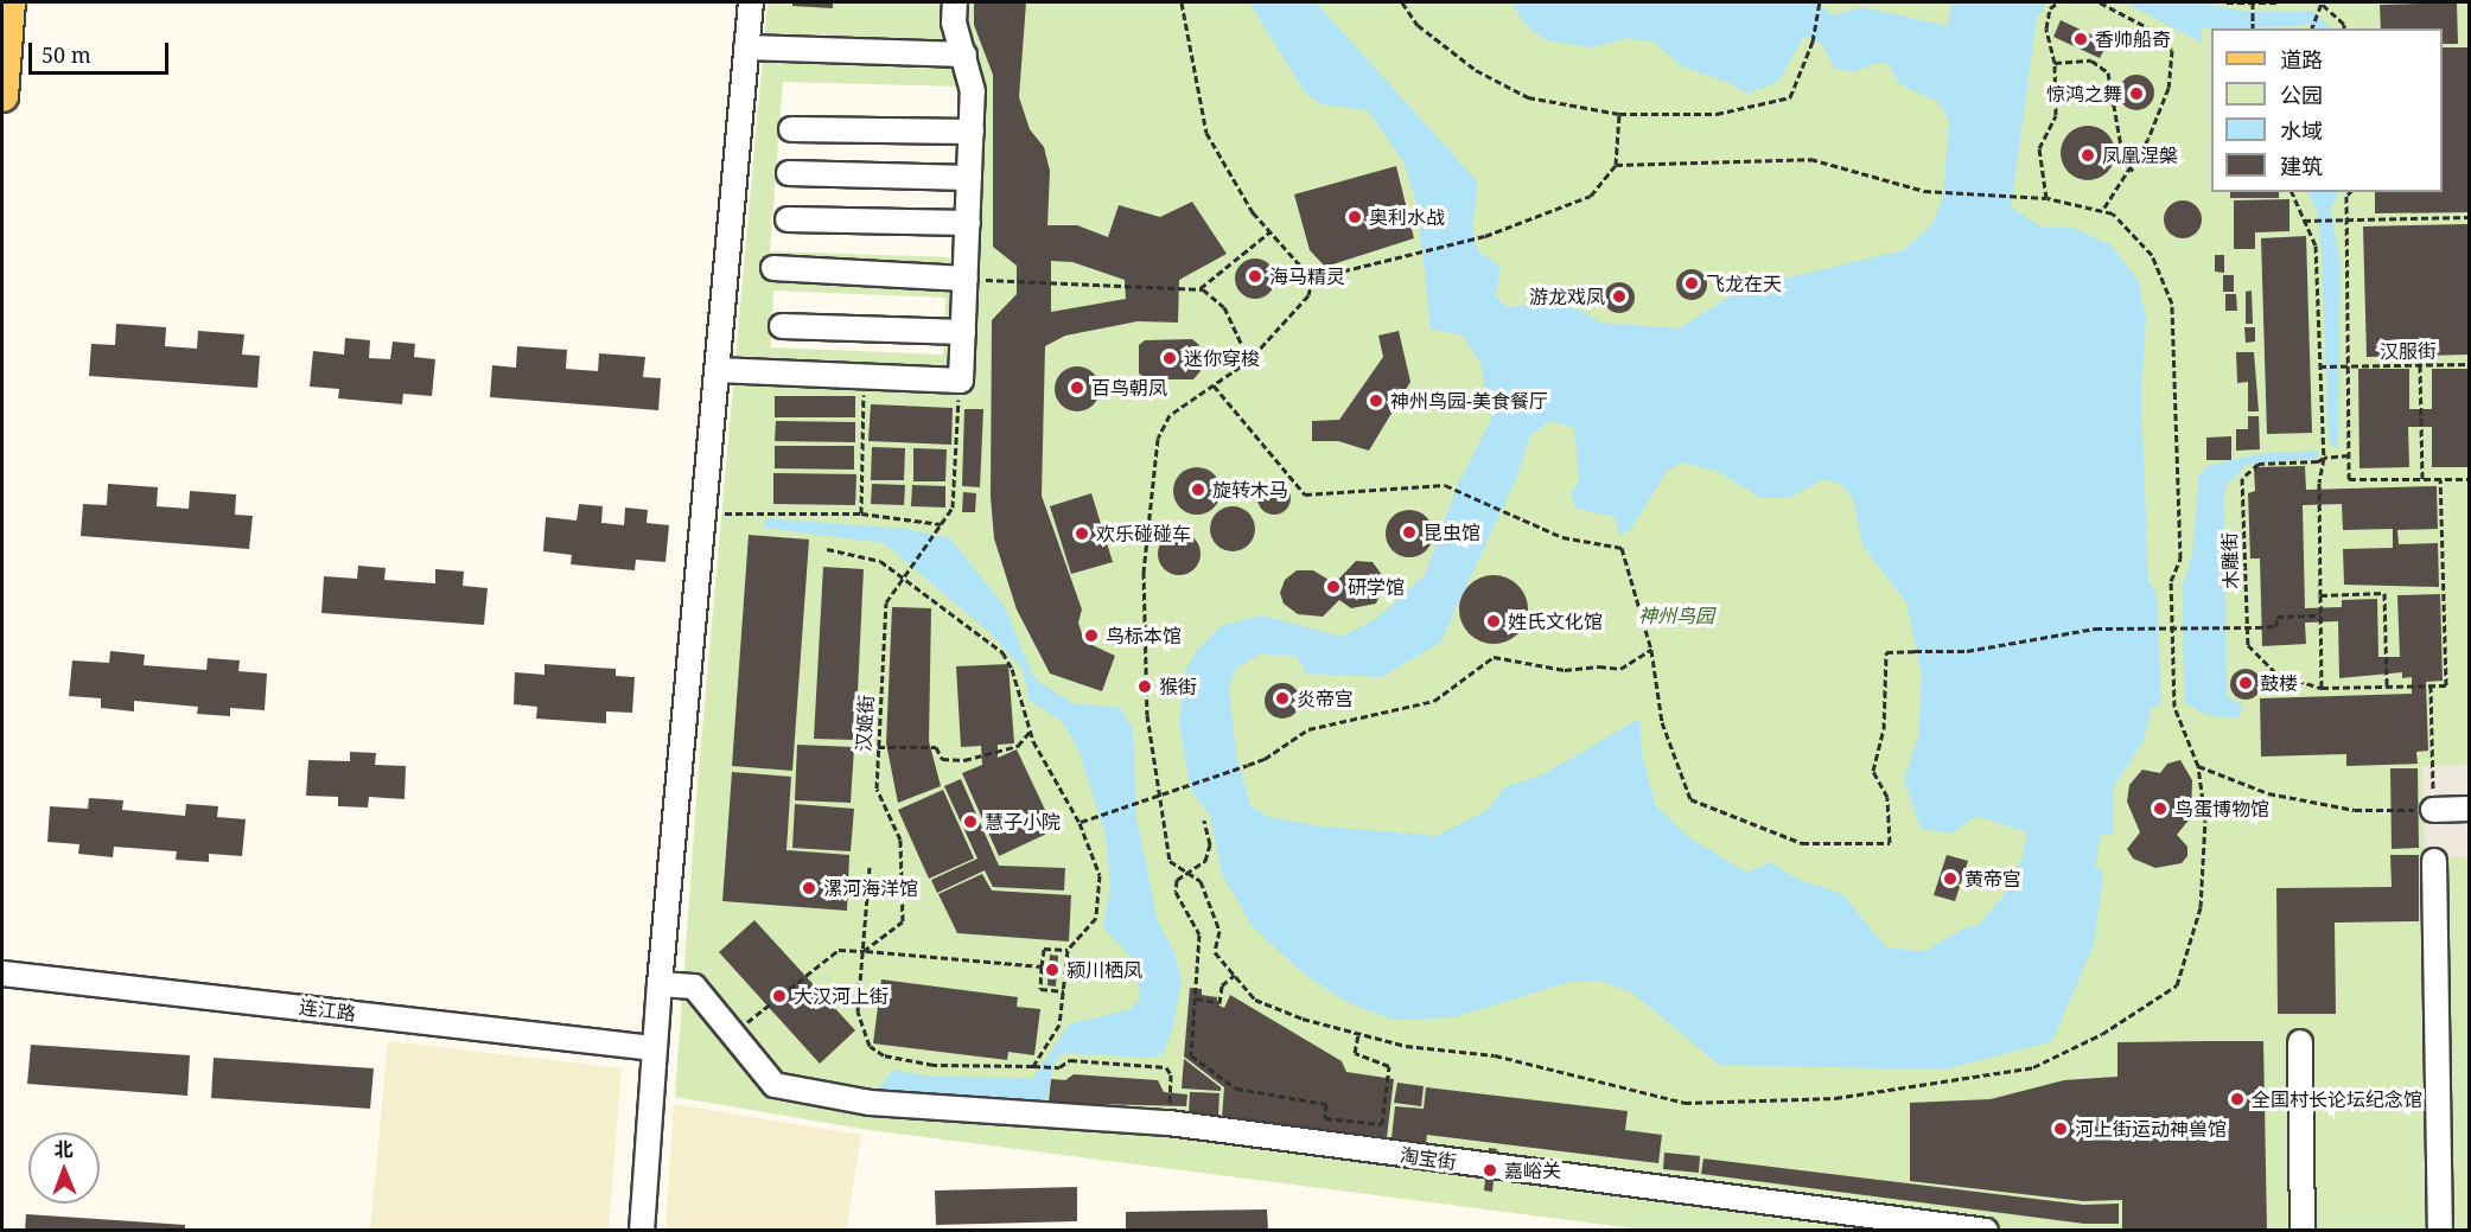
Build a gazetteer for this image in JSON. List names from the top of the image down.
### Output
{
  "streets": {
    "street": ["连江路", "淘宝街"],
    "path": ["汉服街", "木雕街", "汉姬街"]
  },
  "parks": ["神州鸟园"],
  "places": [
    "香帅船奇",
    "惊鸿之舞",
    "凤凰涅槃",
    "奥利水战",
    "海马精灵",
    "飞龙在天",
    "游龙戏凤",
    "迷你穿梭",
    "百鸟朝凤",
    "神州鸟园-美食餐厅",
    "旋转木马",
    "昆虫馆",
    "欢乐碰碰车",
    "研学馆",
    "姓氏文化馆",
    "鸟标本馆",
    "鼓楼",
    "猴街",
    "炎帝宫",
    "鸟蛋博物馆",
    "慧子小院",
    "黄帝宫",
    "漯河海洋馆",
    "颍川栖凤",
    "大汉河上街",
    "全国村长论坛纪念馆",
    "河上街运动神兽馆",
    "嘉峪关"
  ],
  "legend": [
    "道路",
    "公园",
    "水域",
    "建筑"
  ],
  "scale_bar": "50 m",
  "north": "top"
}
